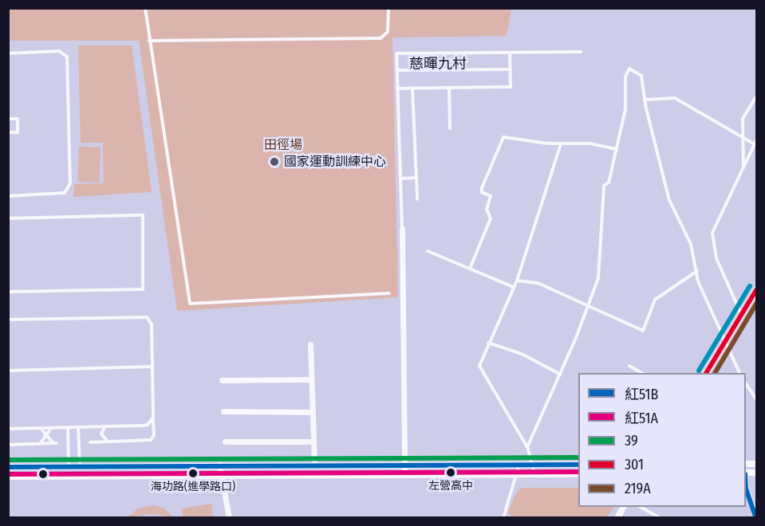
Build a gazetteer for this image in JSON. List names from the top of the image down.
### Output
{
  "districts": ["慈暉九村"],
  "parks": ["田徑場"],
  "places": ["國家運動訓練中心", "左營高中", "海功路(進學路口)"],
  "lines": [
    "transit line 301",
    "transit line 219A",
    "transit line 39",
    "transit line 紅51B",
    "transit line 紅51A"
  ],
  "legend": [
    "紅51B",
    "紅51A",
    "39",
    "301",
    "219A"
  ]
}
